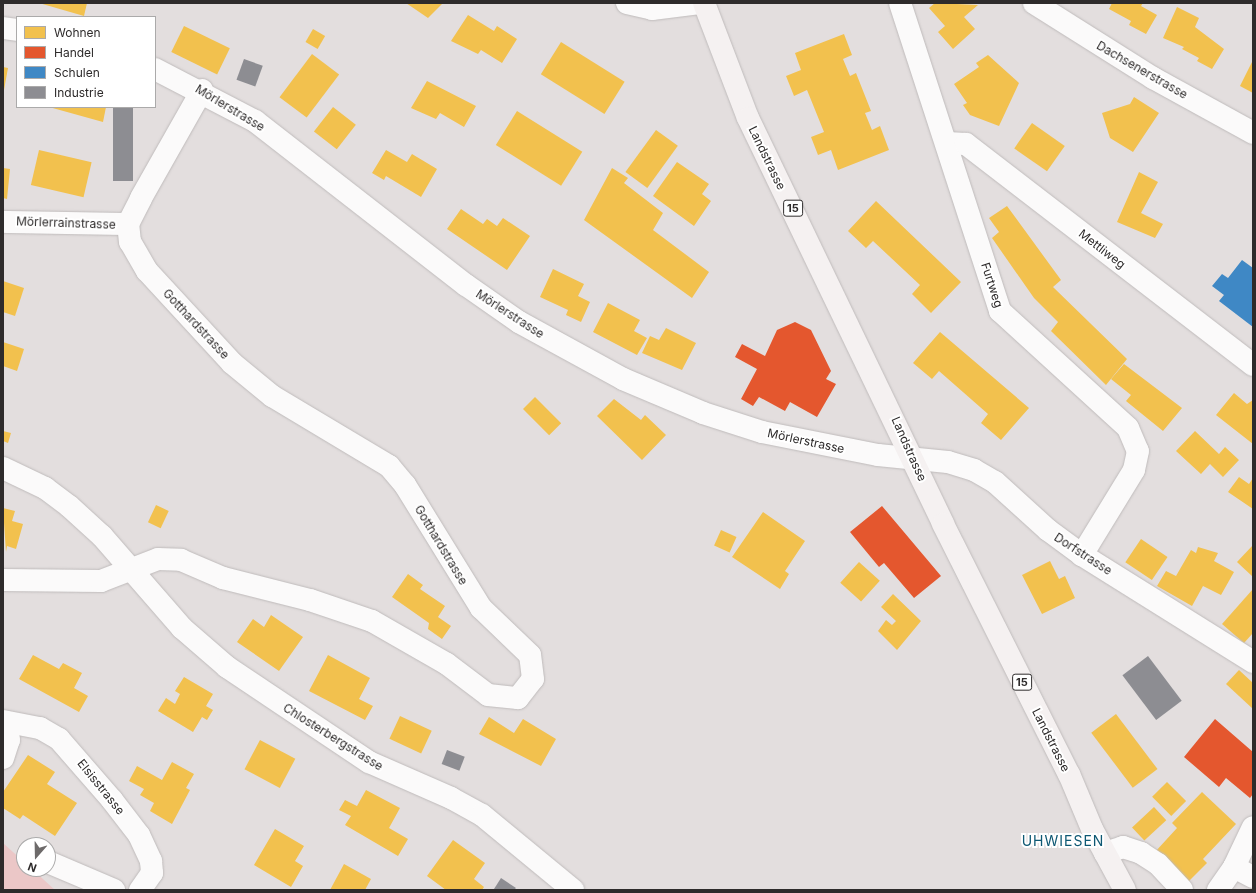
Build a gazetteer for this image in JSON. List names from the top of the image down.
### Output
{
  "streets": {
    "main road": ["Landstrasse", "15"],
    "street": [
      "Dachsenerstrasse",
      "Mörlerstrasse",
      "Mörlerrainstrasse",
      "Mettliweg",
      "Furtweg",
      "Gotthardstrasse",
      "Dorfstrasse",
      "Chlosterbergstrasse",
      "Elsisstrasse"
    ]
  },
  "crossings": [
    ["Mörlerstrasse", "Landstrasse"],
    ["Mörlerstrasse", "Dorfstrasse"],
    ["Landstrasse", "Dorfstrasse"],
    ["Mörlerrainstrasse", "Gotthardstrasse"],
    ["Mettliweg", "Furtweg"],
    ["Furtweg", "Dorfstrasse"],
    ["Gotthardstrasse", "Chlosterbergstrasse"]
  ],
  "districts": ["UHWIESEN"],
  "legend": [
    "Wohnen",
    "Handel",
    "Schulen",
    "Industrie"
  ],
  "north": "bottom"
}
